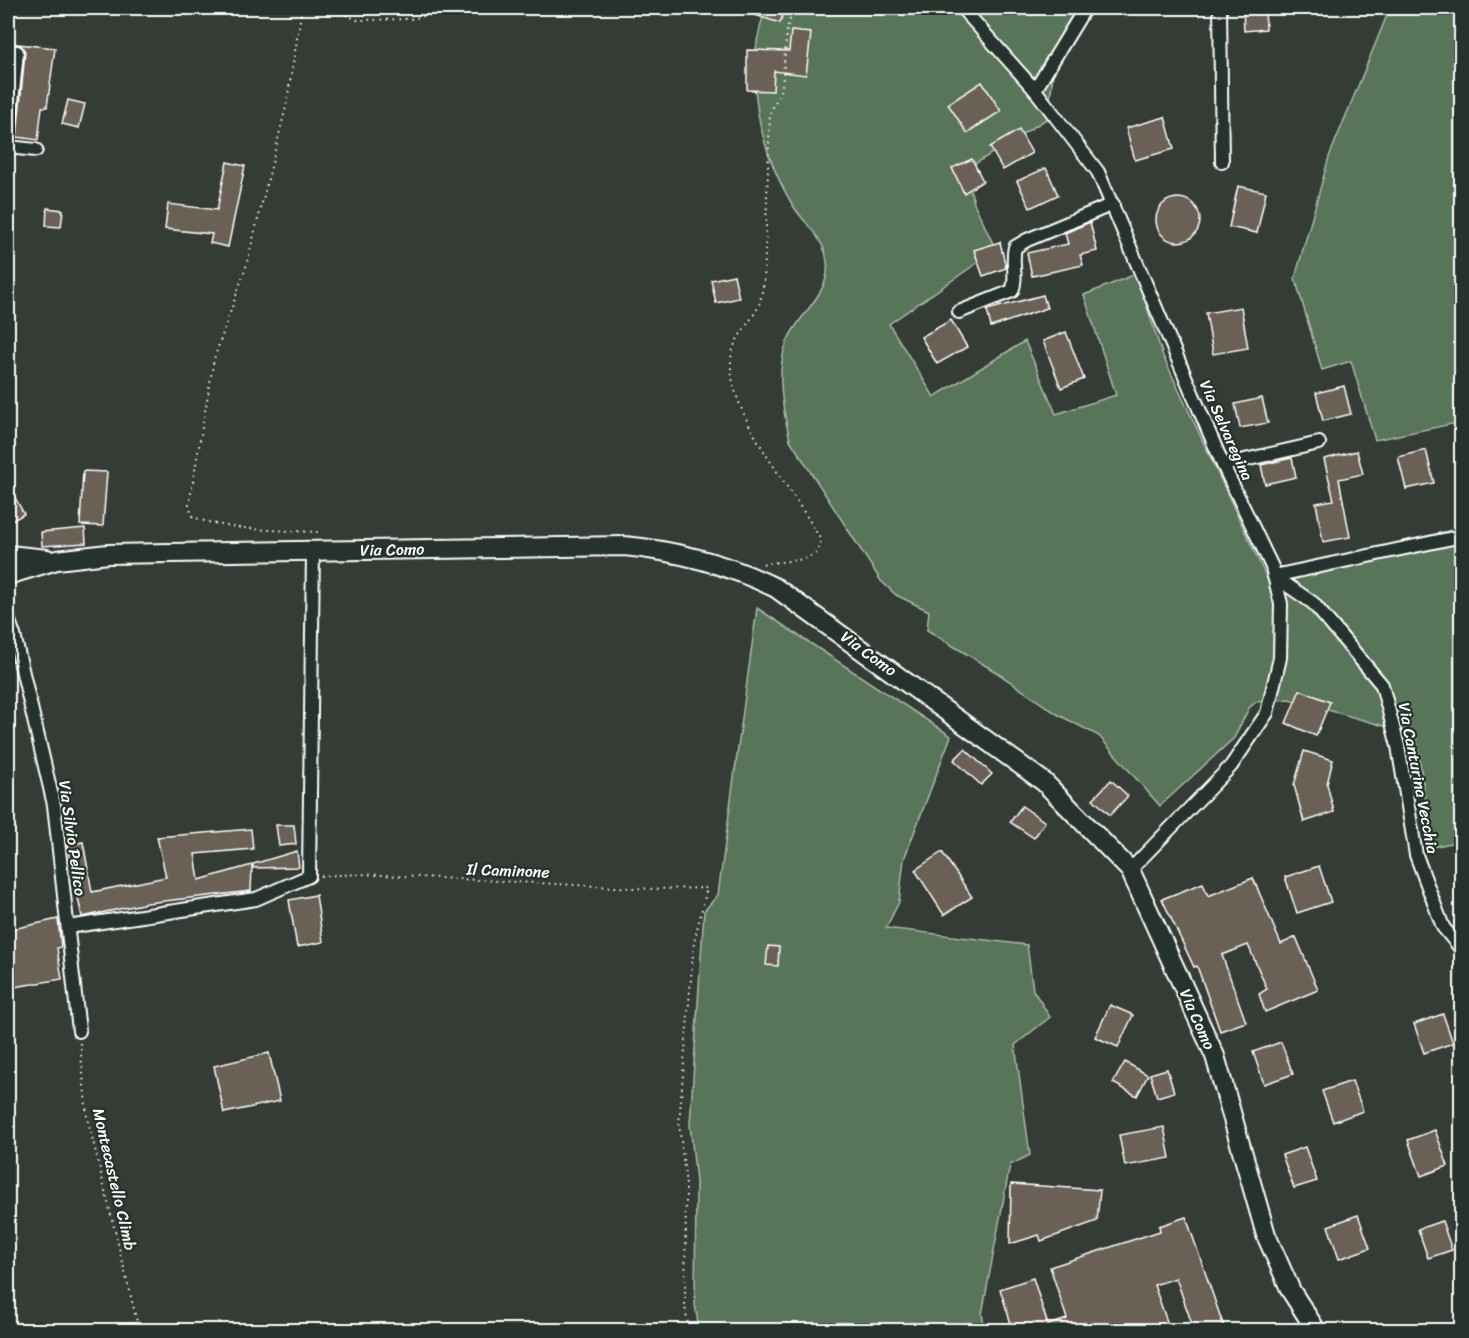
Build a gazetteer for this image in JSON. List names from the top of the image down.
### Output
{
  "streets": {
    "main road": ["Via Como"],
    "street": ["Via Selvaregina", "Via Canturina Vecchia", "Via Silvio Pellico"],
    "path": ["Il Caminone", "Montecastello Climb"]
  },
  "crossings": [
    ["Via Selvaregina", "Via Como"],
    ["Via Selvaregina", "Via Canturina Vecchia"],
    ["Via Silvio Pellico", "Montecastello Climb"]
  ]
}
